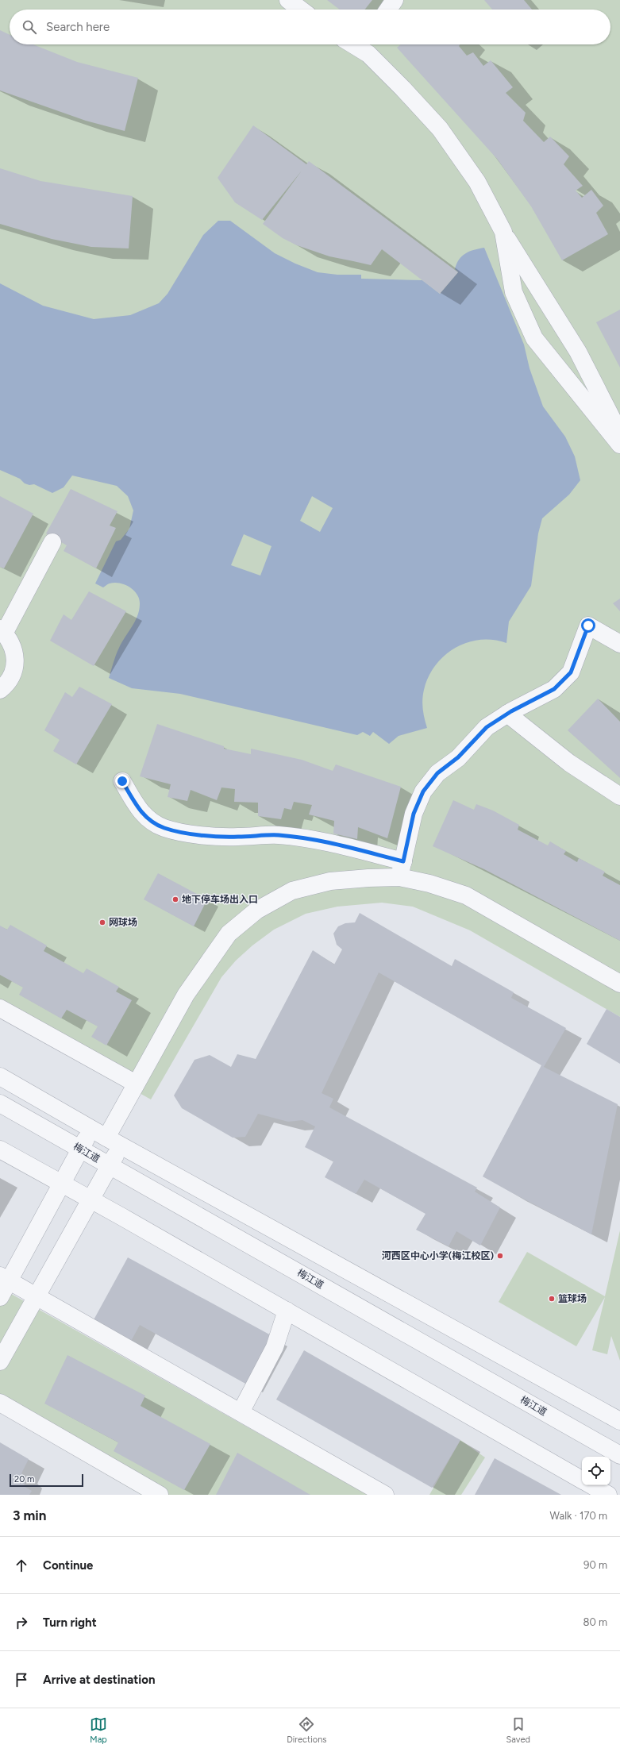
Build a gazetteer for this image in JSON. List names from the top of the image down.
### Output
{
  "streets": {
    "street": ["梅江道"]
  },
  "places": [
    "地下停车场出入口",
    "网球场",
    "河西区中心小学(梅江校区)",
    "篮球场"
  ],
  "scale_bar": "20 m",
  "page": {
    "search": "Search here",
    "scale": "20 m",
    "heading": ["3 min", "Walk · 170 m"],
    "list": [
      ["Continue", "90 m"],
      ["Turn right", "80 m"],
      "Arrive at destination"
    ],
    "nav": ["Map", "Directions", "Saved"]
  }
}
